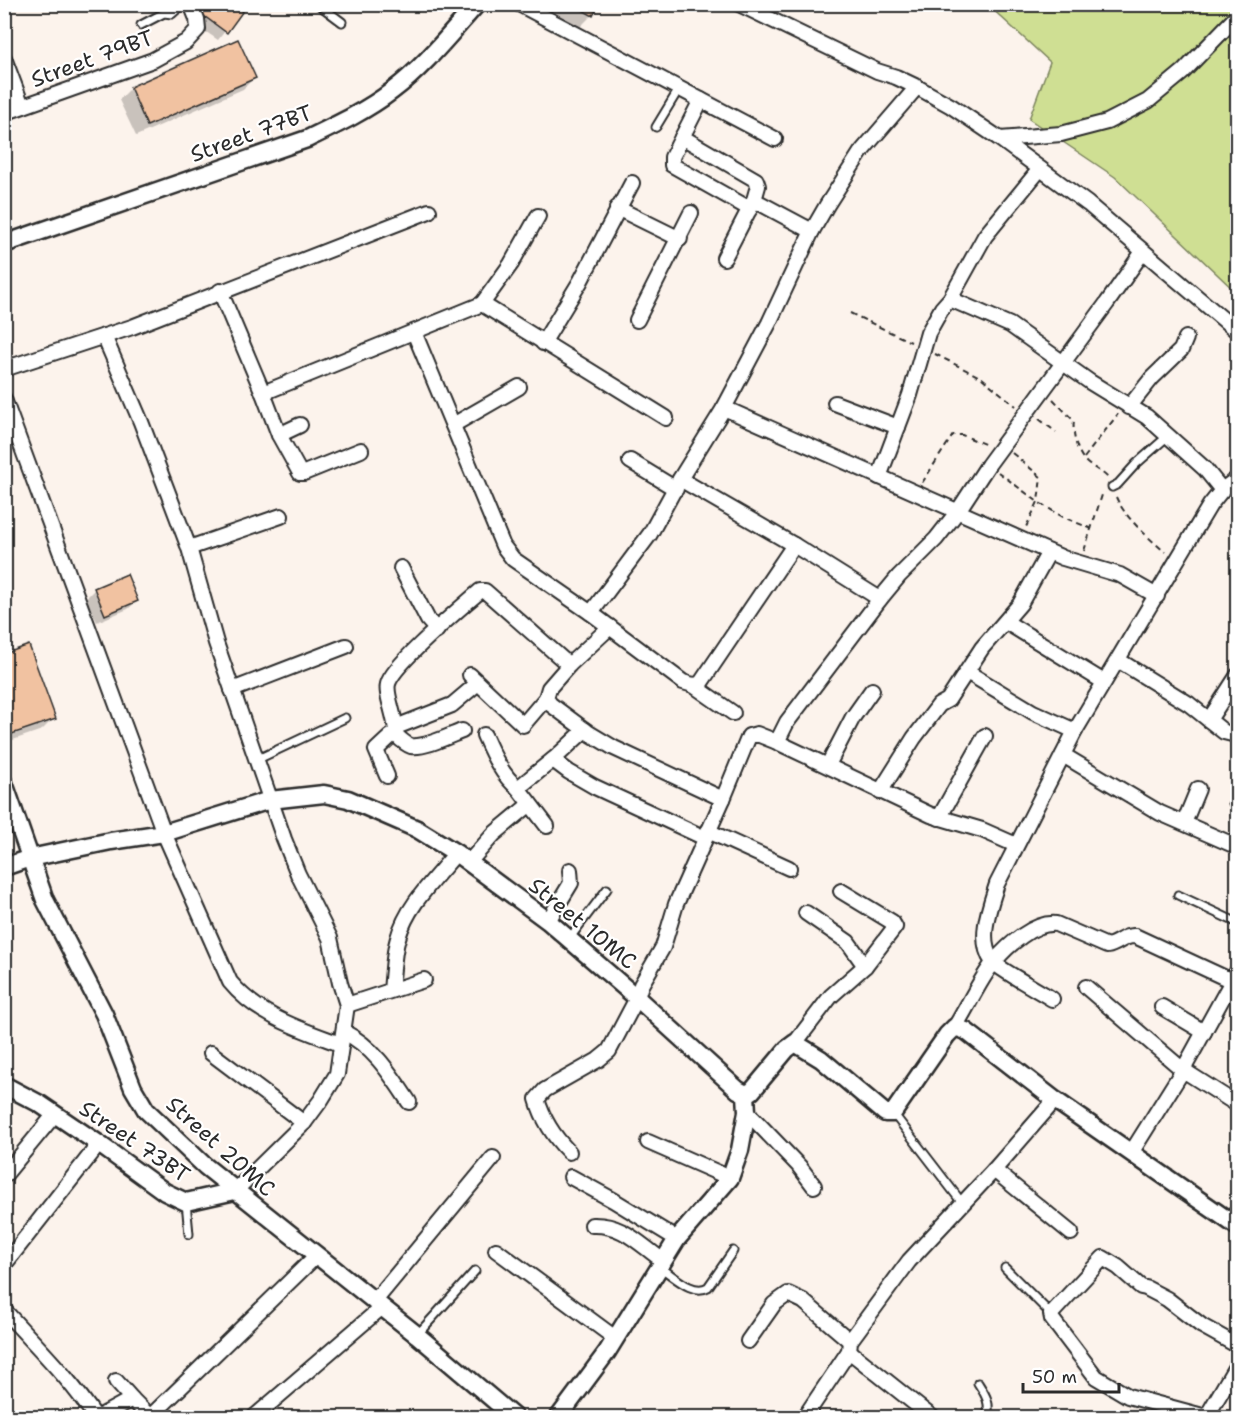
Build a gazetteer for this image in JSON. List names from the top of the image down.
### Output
{
  "streets": {
    "street": [
      "Street 79BT",
      "Street 77BT",
      "Street 10MC",
      "Street 73BT",
      "Street 20MC"
    ]
  },
  "crossings": [
    ["Street 10MC", "Street 20MC"],
    ["Street 73BT", "Street 20MC"]
  ],
  "scale_bar": "50 m"
}
